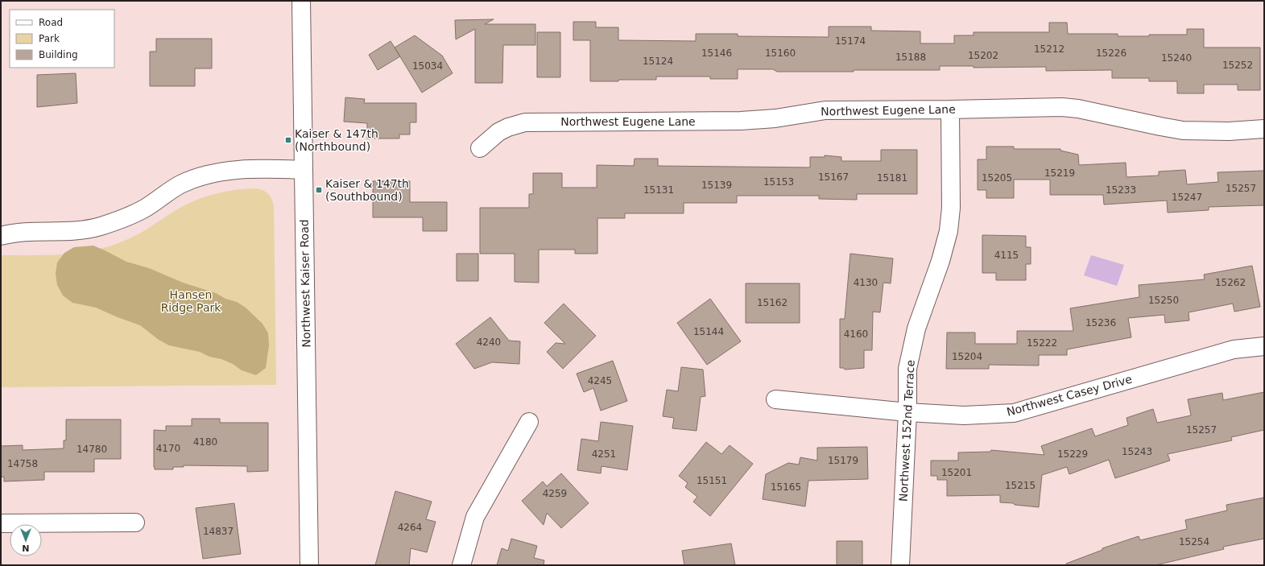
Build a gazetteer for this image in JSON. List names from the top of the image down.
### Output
{
  "streets": {
    "street": [
      "Northwest Eugene Lane",
      "Northwest Kaiser Road",
      "Northwest Casey Drive",
      "Northwest 152nd Terrace"
    ]
  },
  "crossings": [
    ["Northwest Eugene Lane", "Northwest 152nd Terrace"],
    ["Northwest Casey Drive", "Northwest 152nd Terrace"]
  ],
  "parks": ["Hansen Ridge Park"],
  "places": {
    "transit": ["Kaiser & 147th (Northbound)", "Kaiser & 147th (Southbound)"]
  },
  "house_numbers": [
    "15174",
    "15212",
    "15146",
    "15160",
    "15226",
    "15202",
    "15188",
    "15240",
    "15124",
    "15252",
    "15034",
    "15219",
    "15167",
    "15181",
    "15205",
    "15153",
    "15139",
    "15257",
    "15131",
    "15233",
    "15247",
    "4115",
    "4130",
    "15262",
    "15250",
    "15162",
    "15236",
    "15144",
    "4160",
    "4240",
    "15222",
    "15204",
    "4245",
    "15257",
    "4180",
    "4170",
    "14780",
    "15243",
    "4251",
    "15229",
    "15179",
    "14758",
    "15201",
    "15151",
    "15215",
    "15165",
    "4259",
    "4264",
    "14837",
    "15254"
  ],
  "legend": ["Road", "Park", "Building"],
  "north": "bottom"
}
